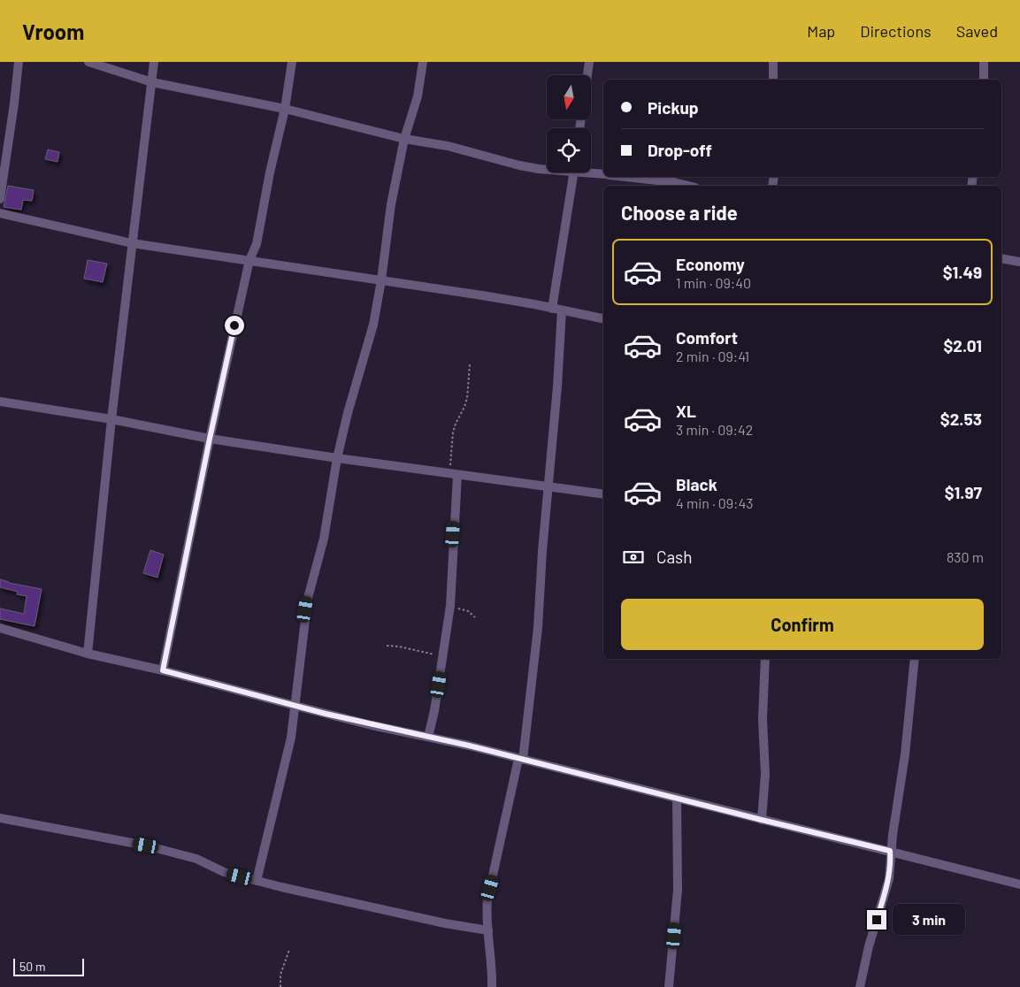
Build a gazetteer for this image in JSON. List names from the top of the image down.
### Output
{
  "scale_bar": "50 m",
  "north": "bottom",
  "page": {
    "header": "Vroom",
    "nav": ["Map", "Directions", "Saved"],
    "banner": ["Pickup", "Drop-off"],
    "heading": "Choose a ride",
    "list": [
      {
        "name": "Economy",
        "note": "1 min · 09:40",
        "value": "$1.49"
      },
      {
        "name": "Comfort",
        "note": "2 min · 09:41",
        "value": "$2.01"
      },
      {
        "name": "XL",
        "note": "3 min · 09:42",
        "value": "$2.53"
      },
      {
        "name": "Black",
        "note": "4 min · 09:43",
        "value": "$1.97"
      }
    ],
    "pay": ["Cash", "830 m"],
    "buttons": "Confirm",
    "bubble": "3 min",
    "scale": "50 m"
  }
}
